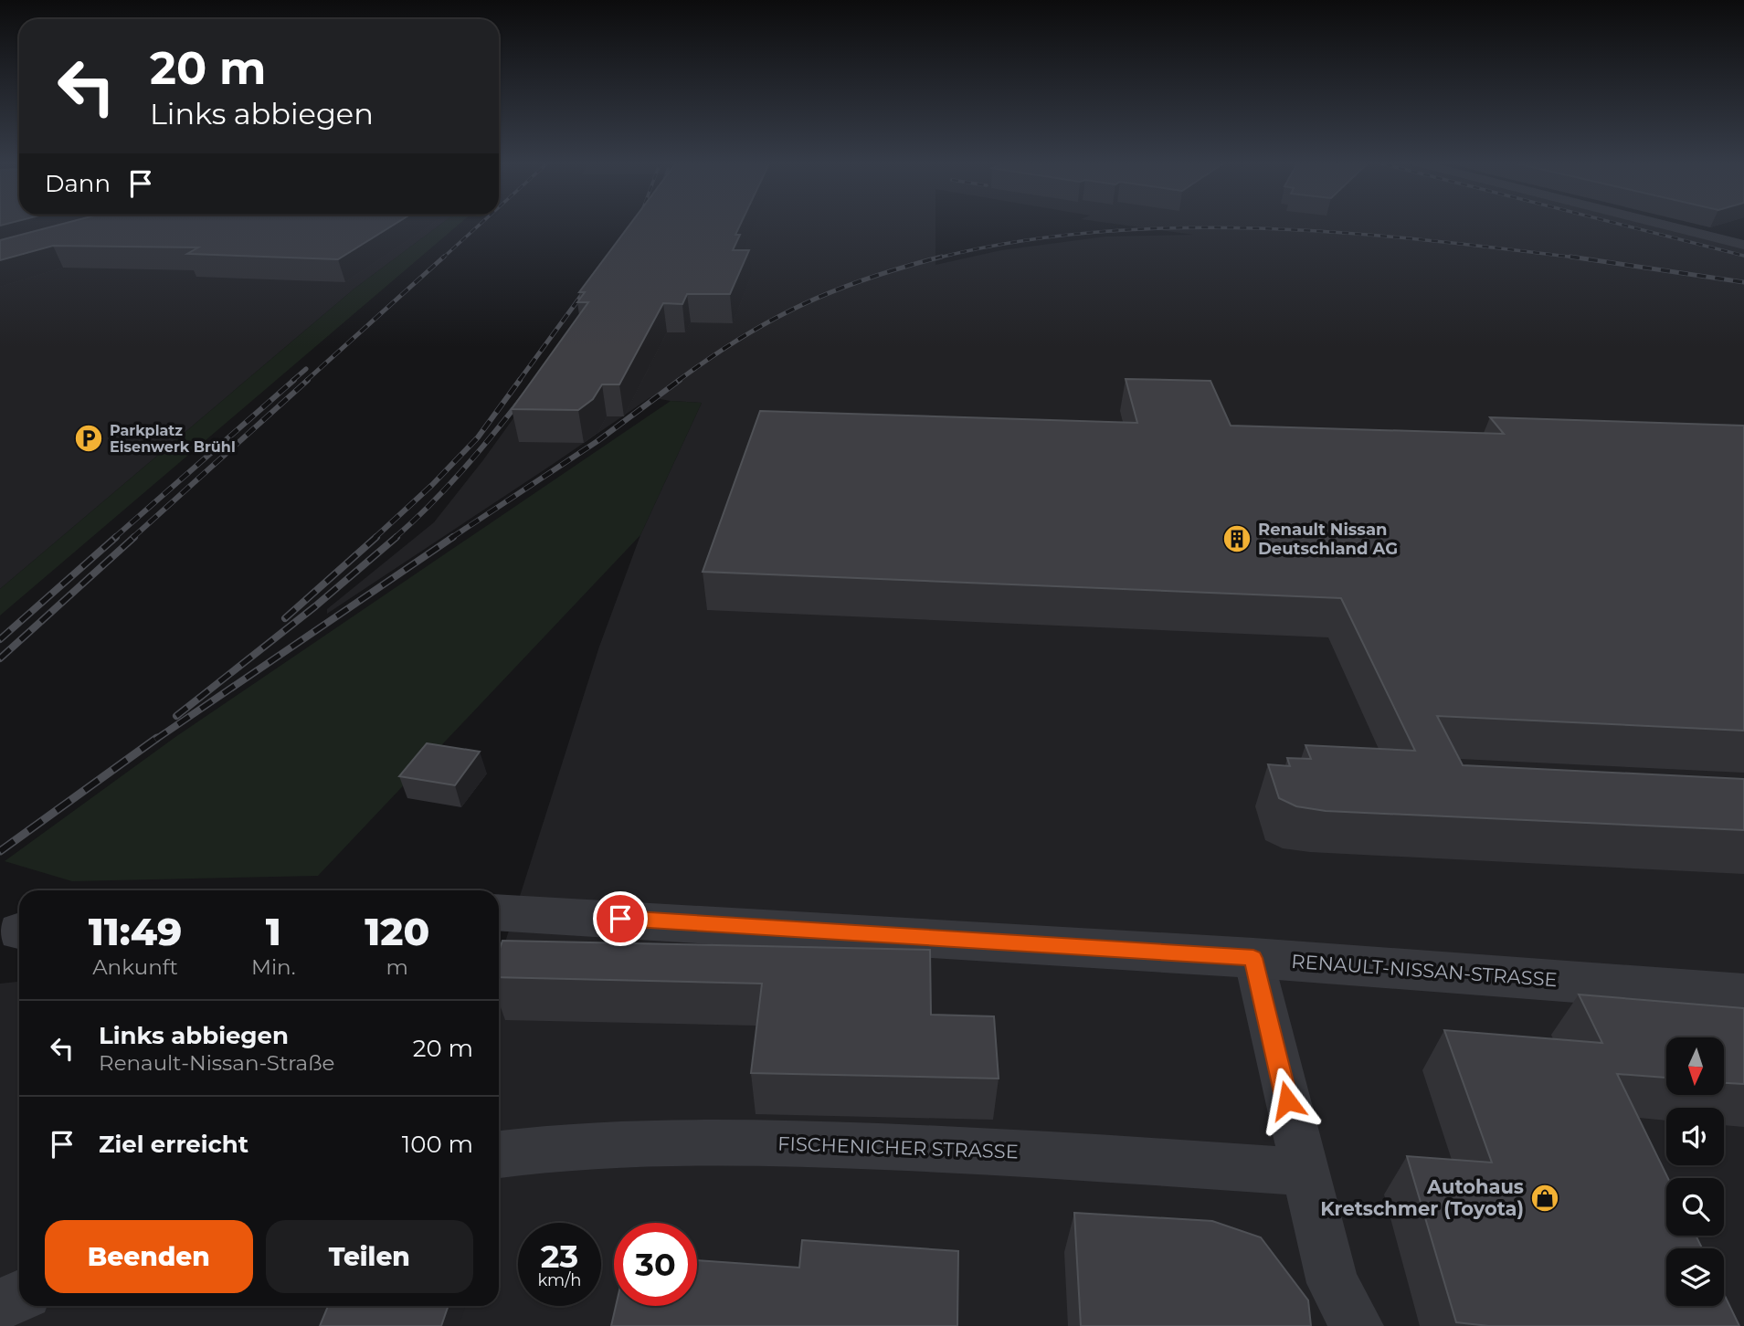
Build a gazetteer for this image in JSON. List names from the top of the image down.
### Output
{
  "streets": {
    "street": ["RENAULT-NISSAN-STRASSE", "FISCHENICHER STRASSE"]
  },
  "places": {
    "parking": ["Parkplatz Eisenwerk Brühl"],
    "building": ["Renault Nissan Deutschland AG"],
    "shop": ["Autohaus Kretschmer (Toyota)"]
  },
  "north": "bottom",
  "page": {
    "turn": ["20 m", "Links abbiegen"],
    "then": "Dann",
    "eta": [
      "11:49",
      "Ankunft",
      "1",
      "Min.",
      "120",
      "m"
    ],
    "list": [
      {
        "name": "Links abbiegen",
        "note": "Renault-Nissan-Straße",
        "value": "20 m"
      },
      {
        "name": "Ziel erreicht",
        "value": "100 m"
      }
    ],
    "buttons": ["Beenden", "Teilen"],
    "speed": "23 km/h",
    "limit": "30"
  }
}
